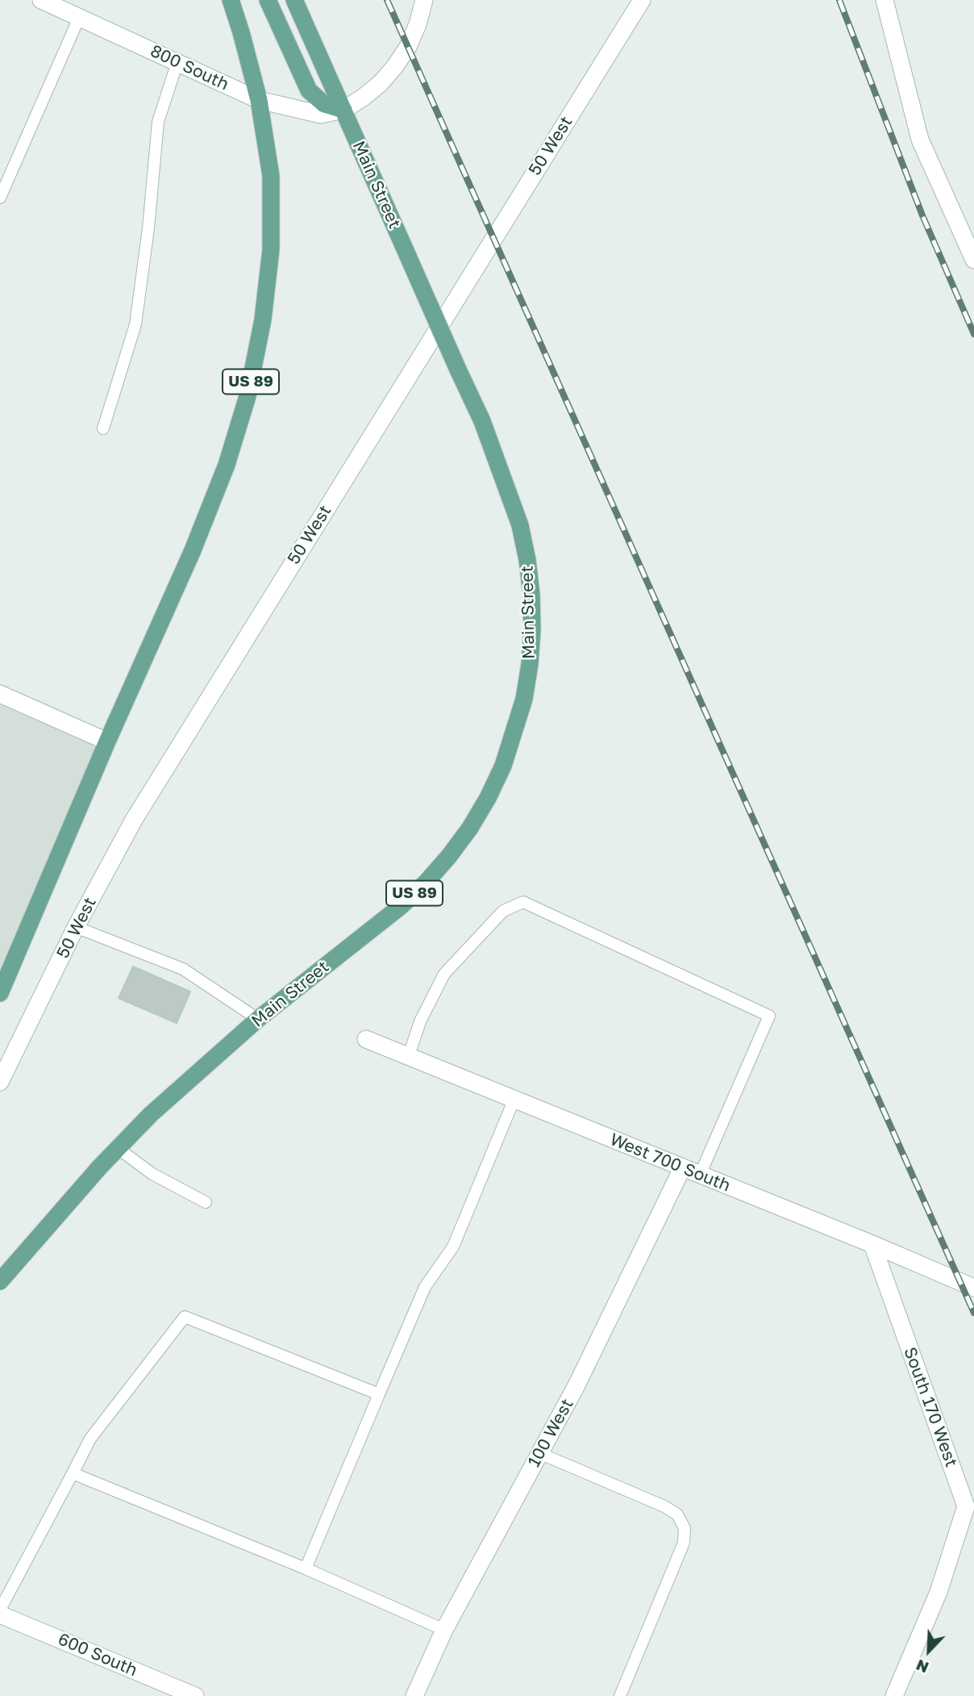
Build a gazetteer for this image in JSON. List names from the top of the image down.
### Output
{
  "streets": {
    "main road": ["Main Street", "US 89"],
    "street": [
      "800 South",
      "50 West",
      "West 700 South",
      "South 170 West",
      "100 West",
      "600 South"
    ]
  },
  "crossings": [
    ["800 South", "Main Street"],
    ["800 South", "US 89"],
    ["Main Street", "US 89"],
    ["West 700 South", "South 170 West"],
    ["West 700 South", "100 West"]
  ],
  "north": "bottom left"
}
